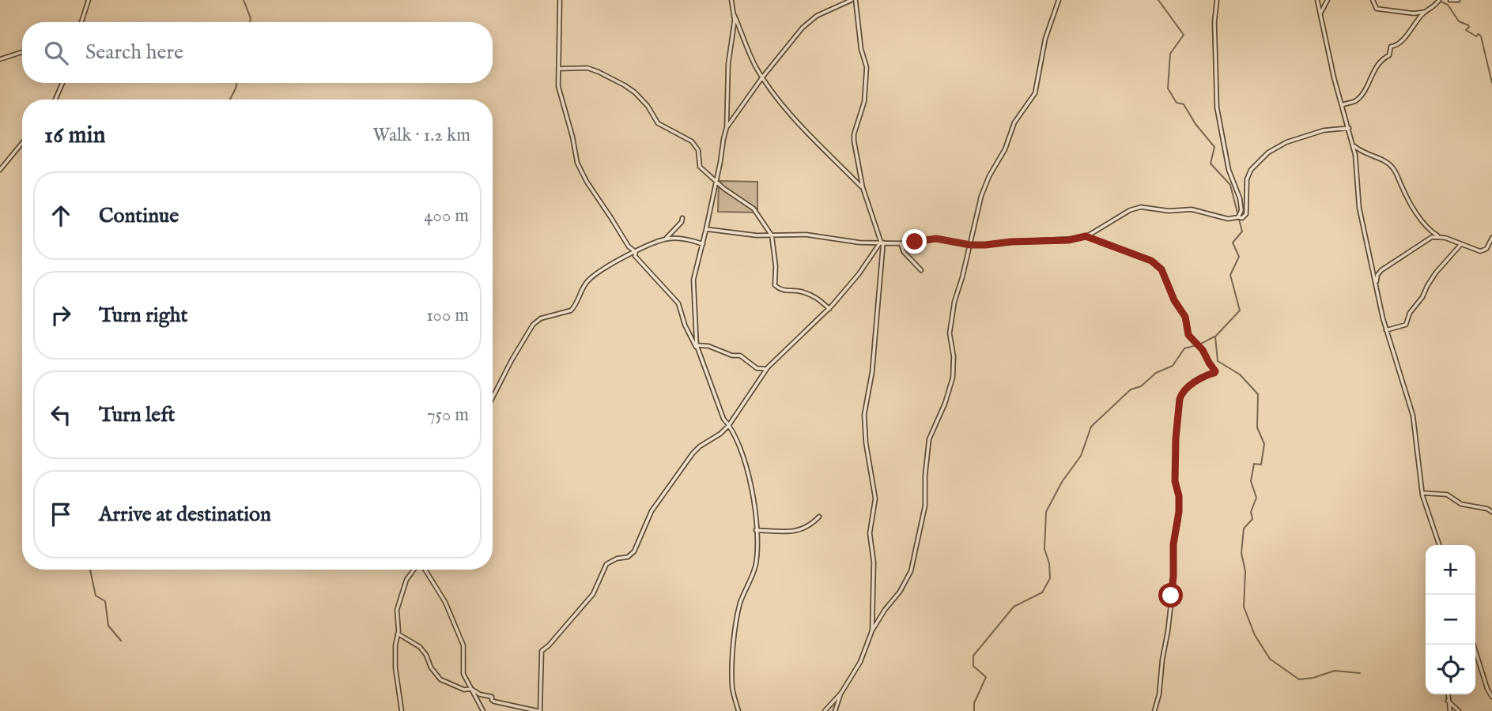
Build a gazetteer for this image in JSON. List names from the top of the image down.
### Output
{
  "page": {
    "search": "Search here",
    "heading": ["16 min", "Walk · 1.2 km"],
    "list": [
      ["Continue", "400 m"],
      ["Turn right", "100 m"],
      ["Turn left", "750 m"],
      "Arrive at destination"
    ],
    "map_buttons": ["+", "−"]
  }
}
